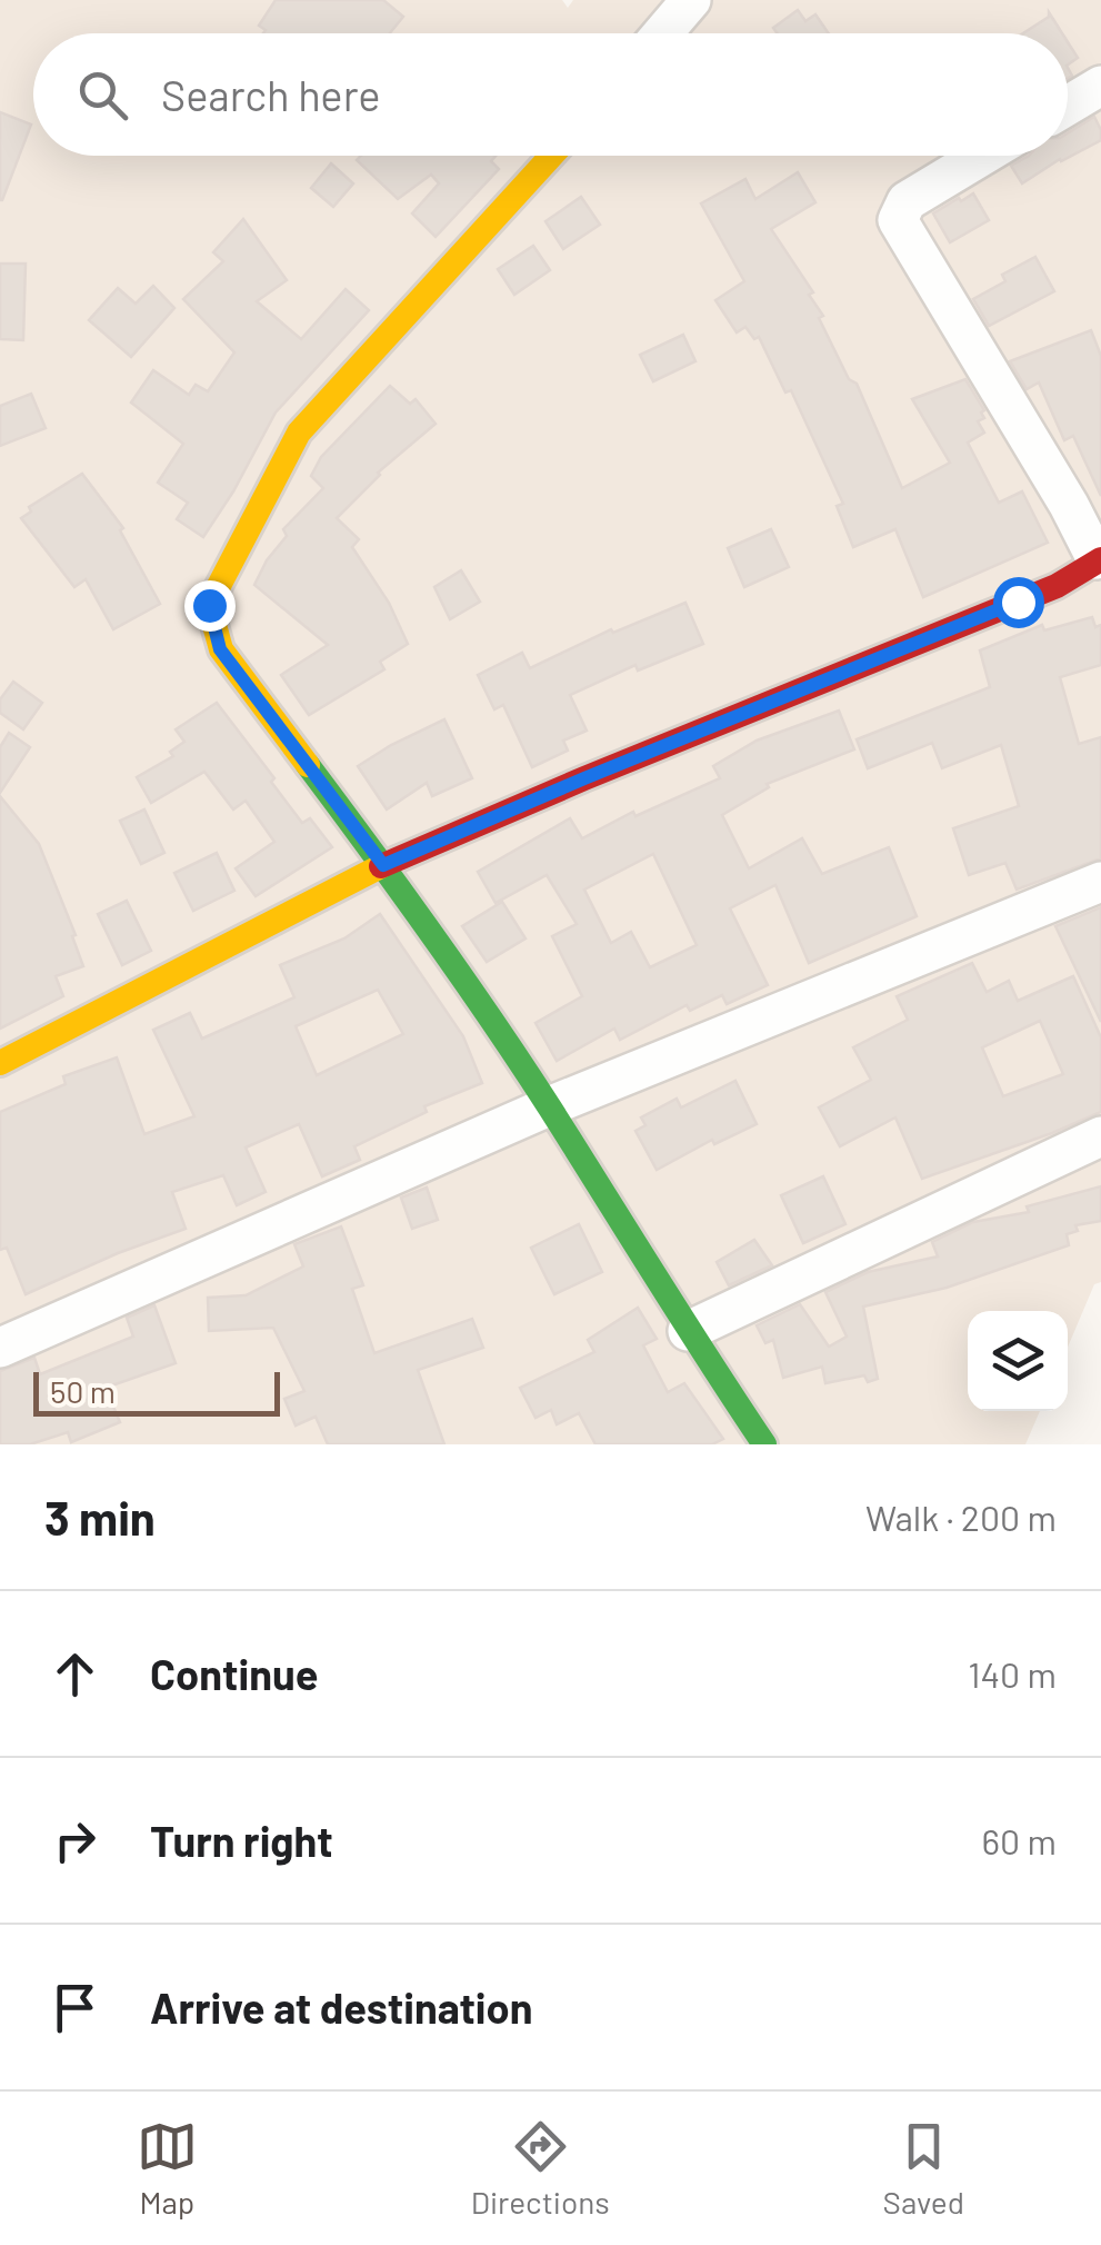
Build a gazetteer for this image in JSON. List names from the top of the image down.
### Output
{
  "scale_bar": "50 m",
  "page": {
    "search": "Search here",
    "scale": "50 m",
    "heading": ["3 min", "Walk · 200 m"],
    "list": [
      ["Continue", "140 m"],
      ["Turn right", "60 m"],
      "Arrive at destination"
    ],
    "nav": ["Map", "Directions", "Saved"]
  }
}
